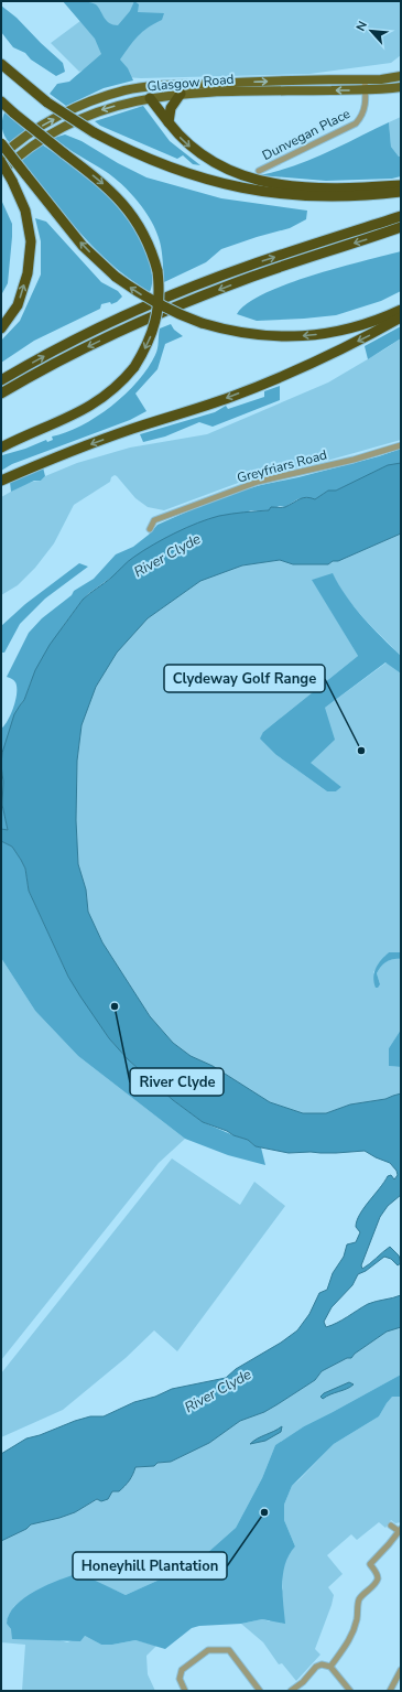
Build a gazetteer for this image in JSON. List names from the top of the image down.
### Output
{
  "streets": {
    "main road": ["Glasgow Road"],
    "street": ["Dunvegan Place", "Greyfriars Road"]
  },
  "crossings": [
    ["Glasgow Road", "Dunvegan Place"]
  ],
  "water": ["River Clyde"],
  "places": ["Clydeway Golf Range", "River Clyde", "Honeyhill Plantation"],
  "north": "top left"
}
